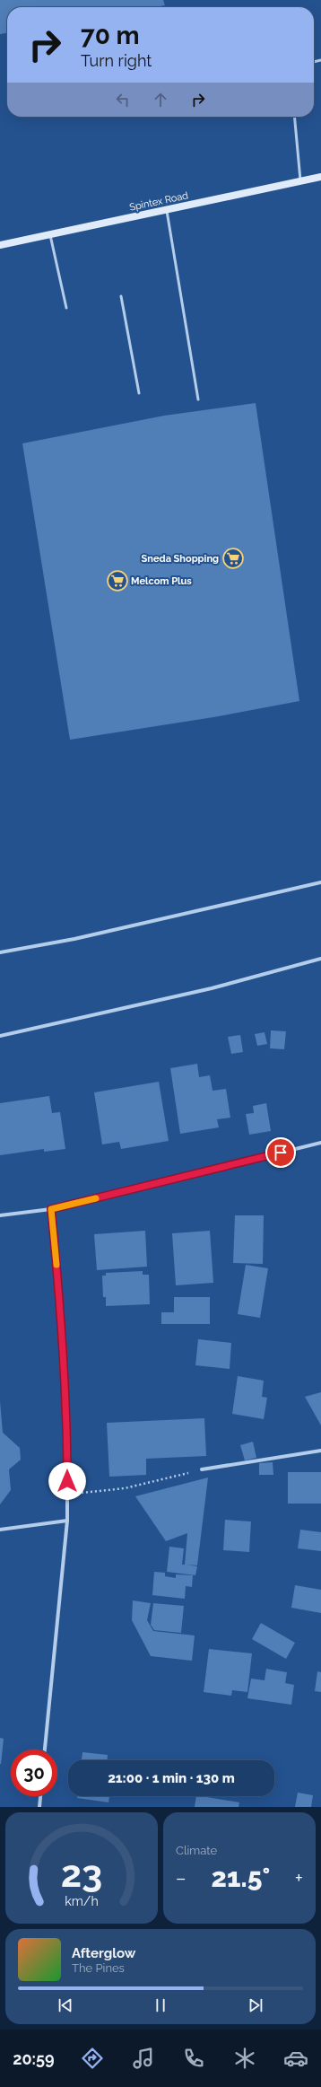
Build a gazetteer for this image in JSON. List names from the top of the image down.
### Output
{
  "streets": {
    "main road": ["Spintex Road"]
  },
  "places": {
    "supermarket": ["Sneda Shopping", "Melcom Plus"]
  },
  "page": {
    "turn": ["70 m", "Turn right"],
    "limit": "30",
    "trip": "21:00 · 1 min · 130 m",
    "tile": "Climate",
    "heat": ["−", "21.5°", "+"],
    "song": ["Afterglow", "The Pines"],
    "tabs": "20:59",
    "gauge": ["23", "km/h"]
  }
}
